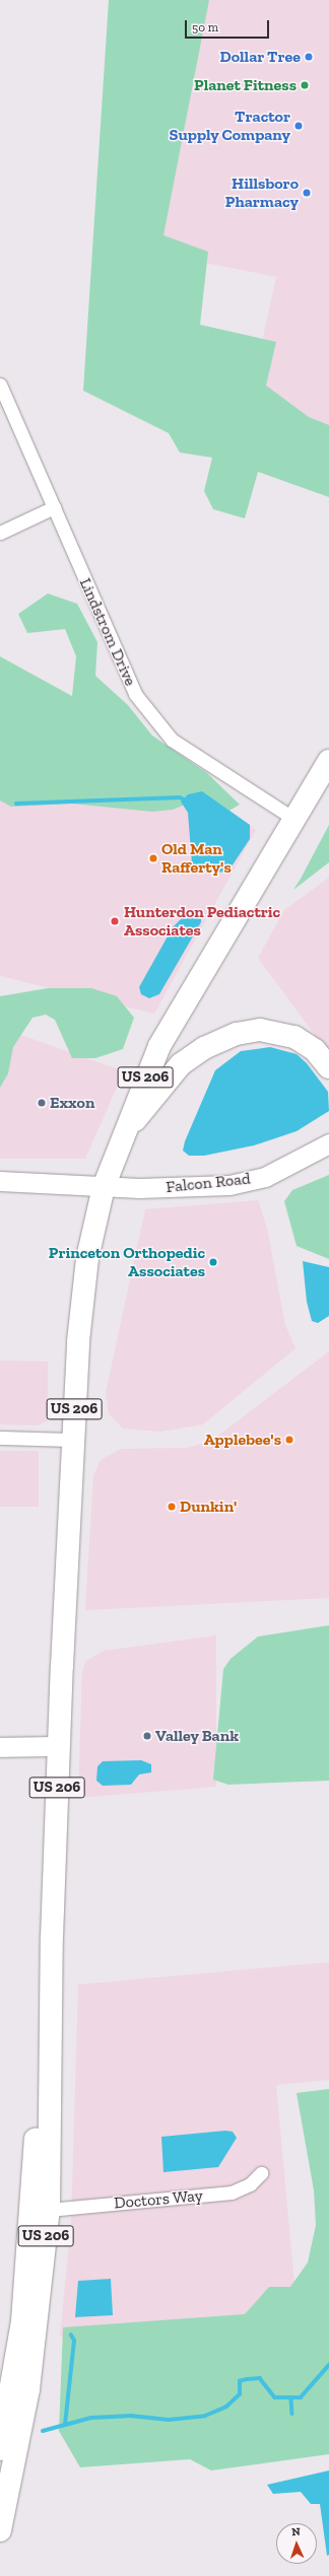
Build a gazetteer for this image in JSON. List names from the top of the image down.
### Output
{
  "streets": {
    "highway": ["US 206"],
    "street": ["Lindstrom Drive", "Falcon Road", "Doctors Way"]
  },
  "crossings": [
    ["Lindstrom Drive", "US 206"],
    ["US 206", "Falcon Road"],
    ["US 206", "Doctors Way"]
  ],
  "places": [
    "Dollar Tree",
    "Planet Fitness",
    "Tractor Supply Company",
    "Hillsboro Pharmacy",
    "Old Man Rafferty's",
    "Hunterdon Pediactric Associates",
    "Exxon",
    "Princeton Orthopedic Associates",
    "Applebee's",
    "Dunkin'",
    "Valley Bank"
  ],
  "scale_bar": "50 m",
  "north": "top"
}
